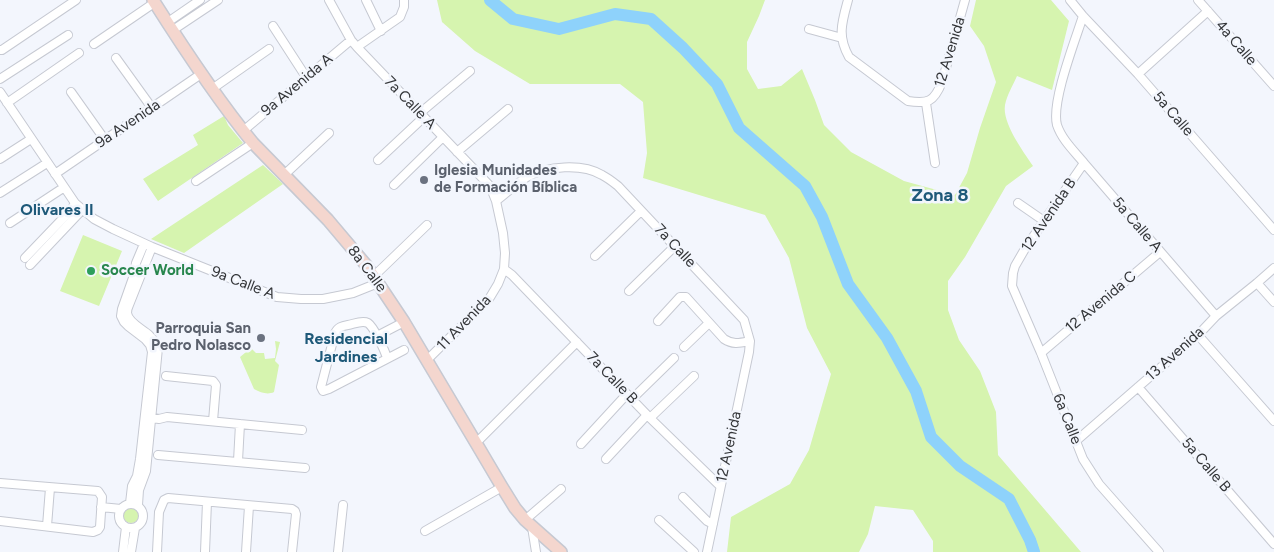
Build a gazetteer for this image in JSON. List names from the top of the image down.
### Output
{
  "streets": {
    "street": [
      "4a Calle",
      "12 Avenida",
      "9a Avenida A",
      "7a Calle A",
      "5a Calle",
      "9a Avenida",
      "12 Avenida B",
      "5a Calle A",
      "7a Calle",
      "8a Calle",
      "9a Calle A",
      "12 Avenida C",
      "11 Avenida",
      "13 Avenida",
      "7a Calle B",
      "6a Calle",
      "5a Calle B"
    ]
  },
  "crossings": [
    ["12 Avenida", "7a Calle"],
    ["12 Avenida", "7a Calle B"],
    ["9a Avenida A", "7a Calle A"],
    ["9a Avenida A", "8a Calle"],
    ["7a Calle A", "7a Calle"],
    ["7a Calle A", "11 Avenida"],
    ["5a Calle", "5a Calle A"],
    ["9a Avenida", "8a Calle"],
    ["9a Avenida", "9a Calle A"],
    ["12 Avenida B", "5a Calle A"],
    ["12 Avenida B", "6a Calle"],
    ["5a Calle A", "12 Avenida C"],
    ["5a Calle A", "13 Avenida"],
    ["7a Calle", "11 Avenida"],
    ["8a Calle", "9a Calle A"],
    ["8a Calle", "11 Avenida"],
    ["12 Avenida C", "6a Calle"],
    ["11 Avenida", "7a Calle B"],
    ["13 Avenida", "6a Calle"],
    ["13 Avenida", "5a Calle B"]
  ],
  "districts": ["Zona 8", "Olivares II", "Residencial Jardines"],
  "places": ["Iglesia Munidades de Formación Bíblica", "Soccer World", "Parroquia San Pedro Nolasco"]
}
